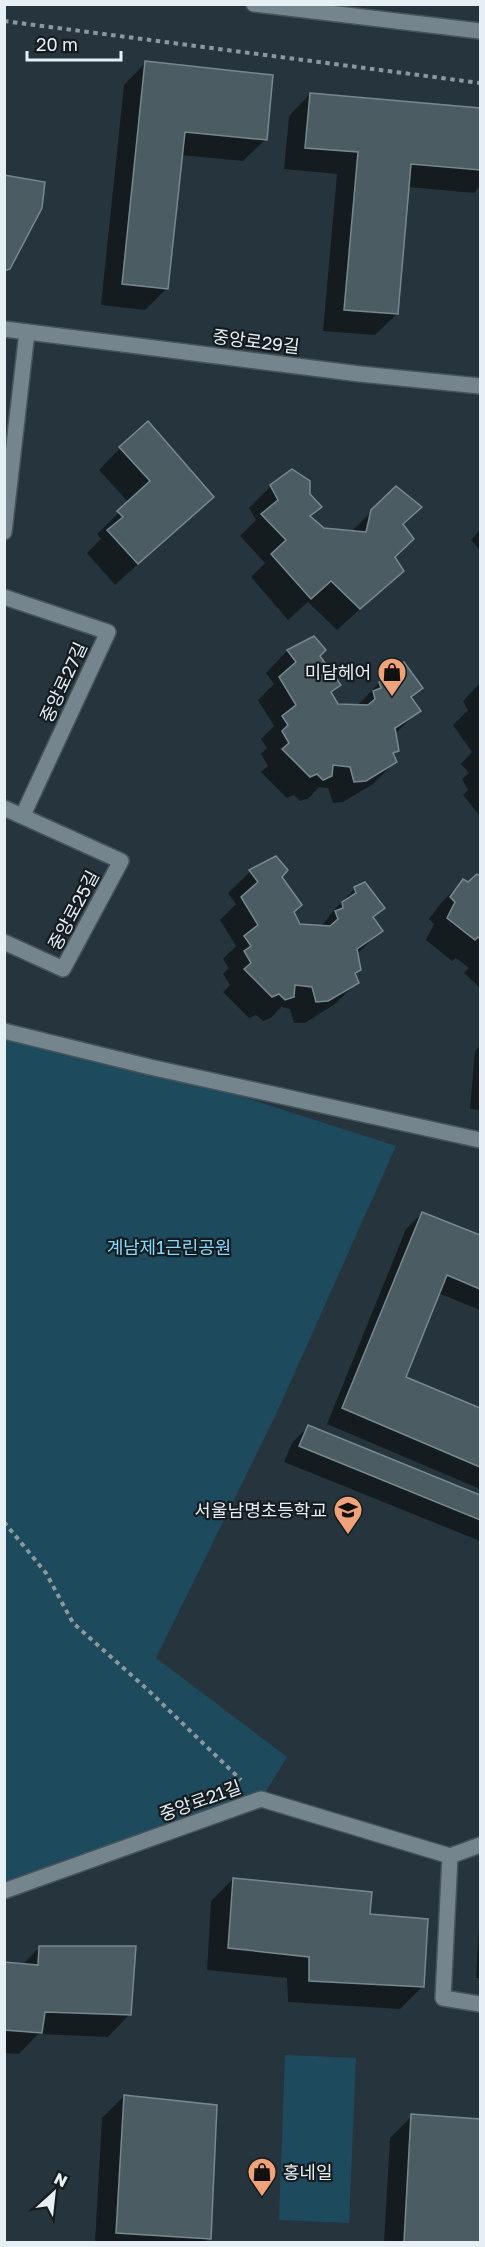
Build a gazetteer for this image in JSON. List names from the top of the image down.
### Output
{
  "streets": {
    "street": [
      "중앙로29길",
      "중앙로27길",
      "중앙로25길",
      "중앙로21길"
    ]
  },
  "crossings": [
    ["중앙로27길", "중앙로25길"]
  ],
  "parks": ["계남제1근린공원"],
  "places": {
    "shop": ["미담헤어", "홍네일"],
    "school or university": ["서울남명초등학교"]
  },
  "scale_bar": "20 m",
  "north": "top right"
}
